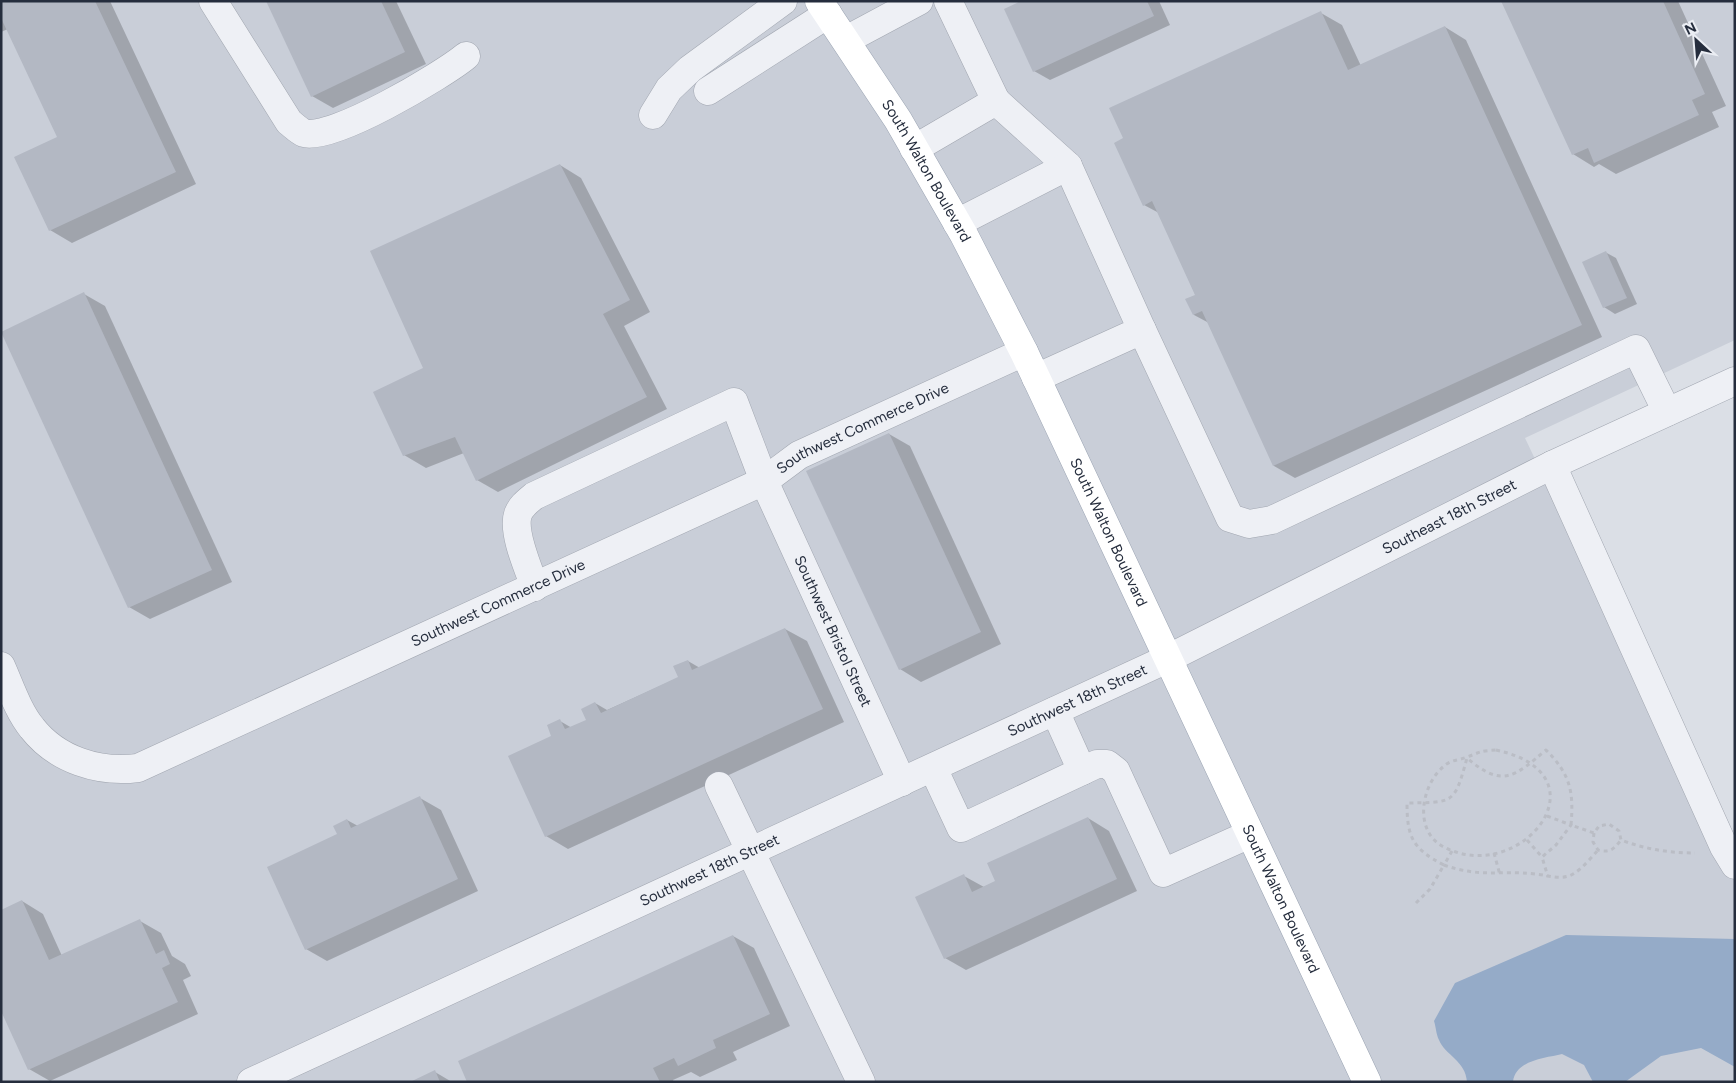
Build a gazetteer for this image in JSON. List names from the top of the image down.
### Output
{
  "streets": {
    "main road": ["South Walton Boulevard"],
    "street": [
      "Southwest Commerce Drive",
      "Southeast 18th Street",
      "Southwest Bristol Street",
      "Southwest 18th Street"
    ]
  },
  "crossings": [
    ["South Walton Boulevard", "Southwest Commerce Drive"],
    ["South Walton Boulevard", "Southeast 18th Street"],
    ["South Walton Boulevard", "Southwest 18th Street"],
    ["Southwest Commerce Drive", "Southwest Bristol Street"],
    ["Southeast 18th Street", "Southwest 18th Street"],
    ["Southwest Bristol Street", "Southwest 18th Street"]
  ],
  "north": "top left"
}
